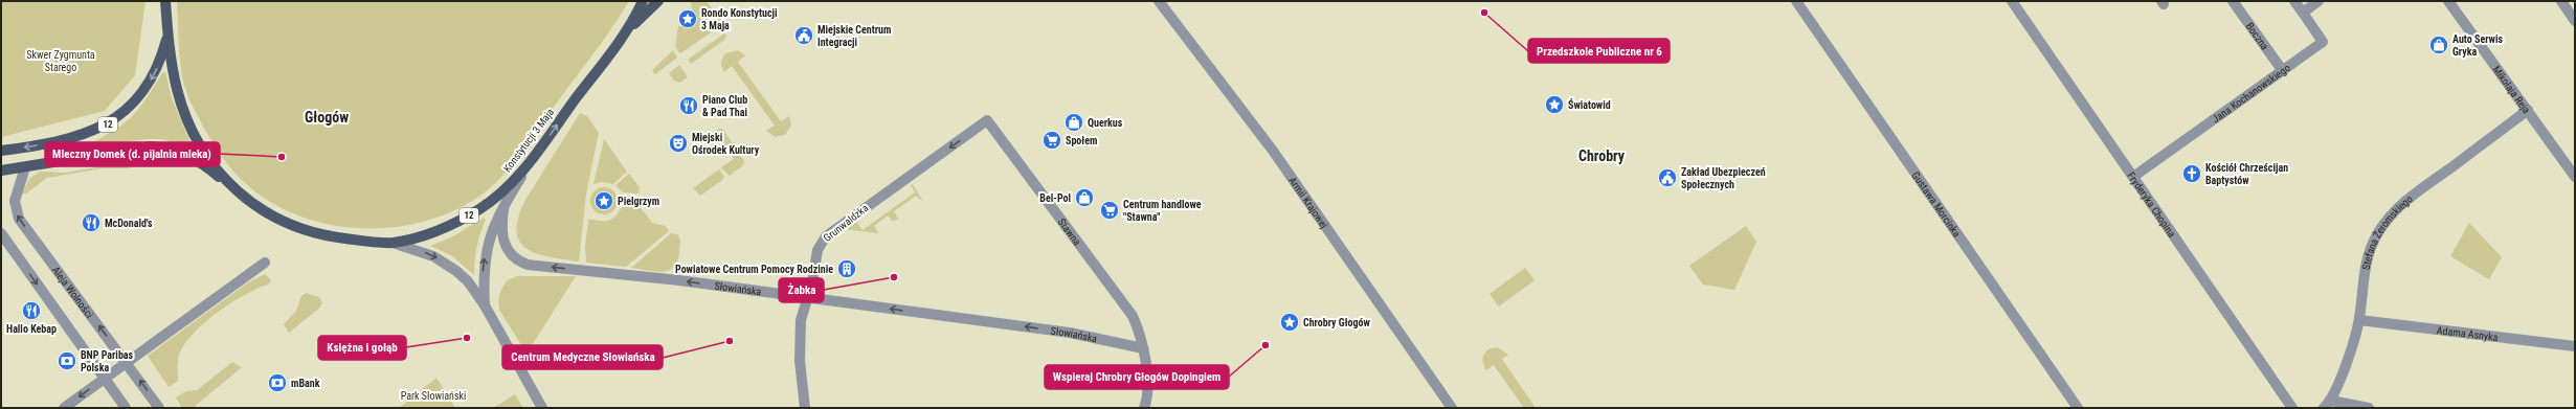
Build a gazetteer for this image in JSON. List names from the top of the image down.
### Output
{
  "streets": {
    "main road": ["12", "Konstytucji 3 Maja"],
    "street": [
      "Boczna",
      "Mikołaja Reja",
      "Jana Kochanowskiego",
      "Armii Krajowej",
      "Gustawa Morcinka",
      "Fryderyka Chopina",
      "Grunwaldzka",
      "Stawna",
      "Stefana Żeromskiego",
      "Słowiańska",
      "Aleja Wolności",
      "Adama Asnyka"
    ]
  },
  "crossings": [
    ["Boczna", "Jana Kochanowskiego"],
    ["Mikołaja Reja", "Stefana Żeromskiego"],
    ["Jana Kochanowskiego", "Fryderyka Chopina"],
    ["12", "Konstytucji 3 Maja"],
    ["12", "Aleja Wolności"],
    ["Grunwaldzka", "Stawna"],
    ["Grunwaldzka", "Słowiańska"],
    ["Stawna", "Słowiańska"],
    ["Stefana Żeromskiego", "Adama Asnyka"]
  ],
  "one_way": ["Grunwaldzka", "Słowiańska"],
  "districts": ["Głogów", "Chrobry"],
  "parks": ["Skwer Zygmunta Starego", "Park Słowiański"],
  "places": {
    "other": [
      "Przedszkole Publiczne nr 6",
      "Mleczny Domek (d. pijalnia mleka)",
      "Żabka",
      "Księżna i gołąb",
      "Centrum Medyczne Słowiańska",
      "Wspieraj Chrobry Głogów Dopingiem"
    ],
    "place": [
      "Rondo Konstytucji 3 Maja",
      "Światowid",
      "Pielgrzym",
      "Chrobry Głogów"
    ],
    "public building": ["Miejskie Centrum Integracji", "Zakład Ubezpieczeń Społecznych"],
    "shop": ["Auto Serwis Gryka", "Querkus", "Bel-Pol"],
    "restaurant": ["Piano Club & Pad Thai", "McDonald's", "Hallo Kebap"],
    "supermarket": ["Społem", "Centrum handlowe \"Stawna\""],
    "theatre": ["Miejski Ośrodek Kultury"],
    "church": ["Kościół Chrześcijan Baptystów"],
    "building": ["Powiatowe Centrum Pomocy Rodzinie"],
    "bank": ["BNP Paribas Polska", "mBank"]
  }
}
